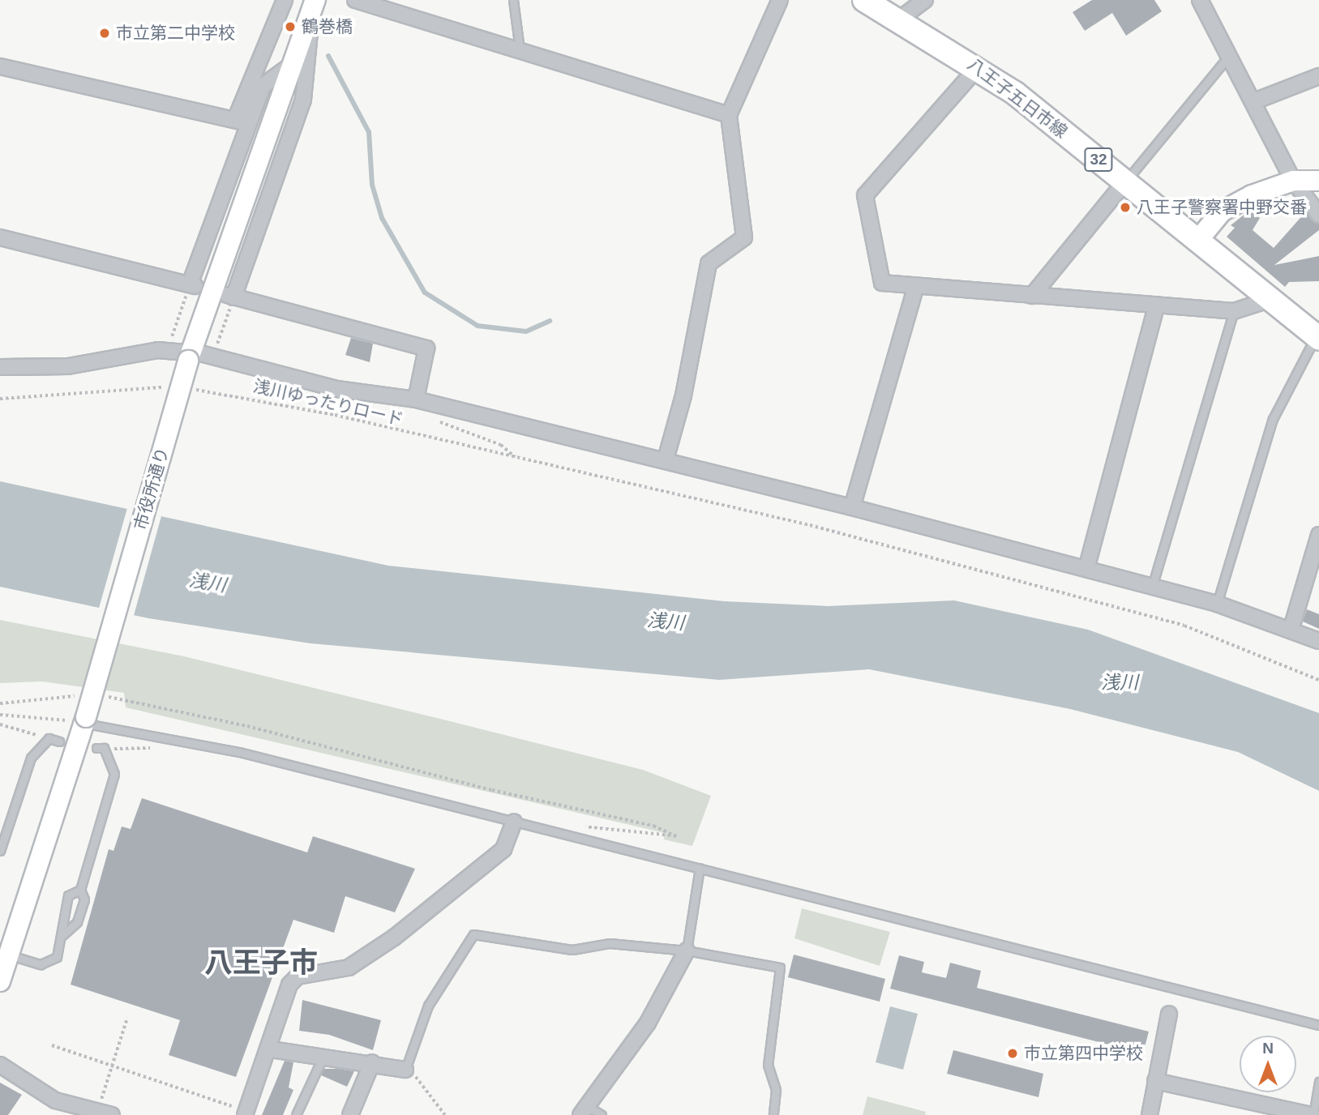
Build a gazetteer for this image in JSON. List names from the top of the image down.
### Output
{
  "streets": {
    "main road": ["八王子五日市線", "32"],
    "street": ["市役所通り"],
    "path": ["浅川ゆったりロード"]
  },
  "districts": ["八王子市"],
  "water": ["浅川"],
  "places": [
    "鶴巻橋",
    "市立第二中学校",
    "八王子警察署中野交番",
    "市立第四中学校"
  ],
  "north": "top"
}
